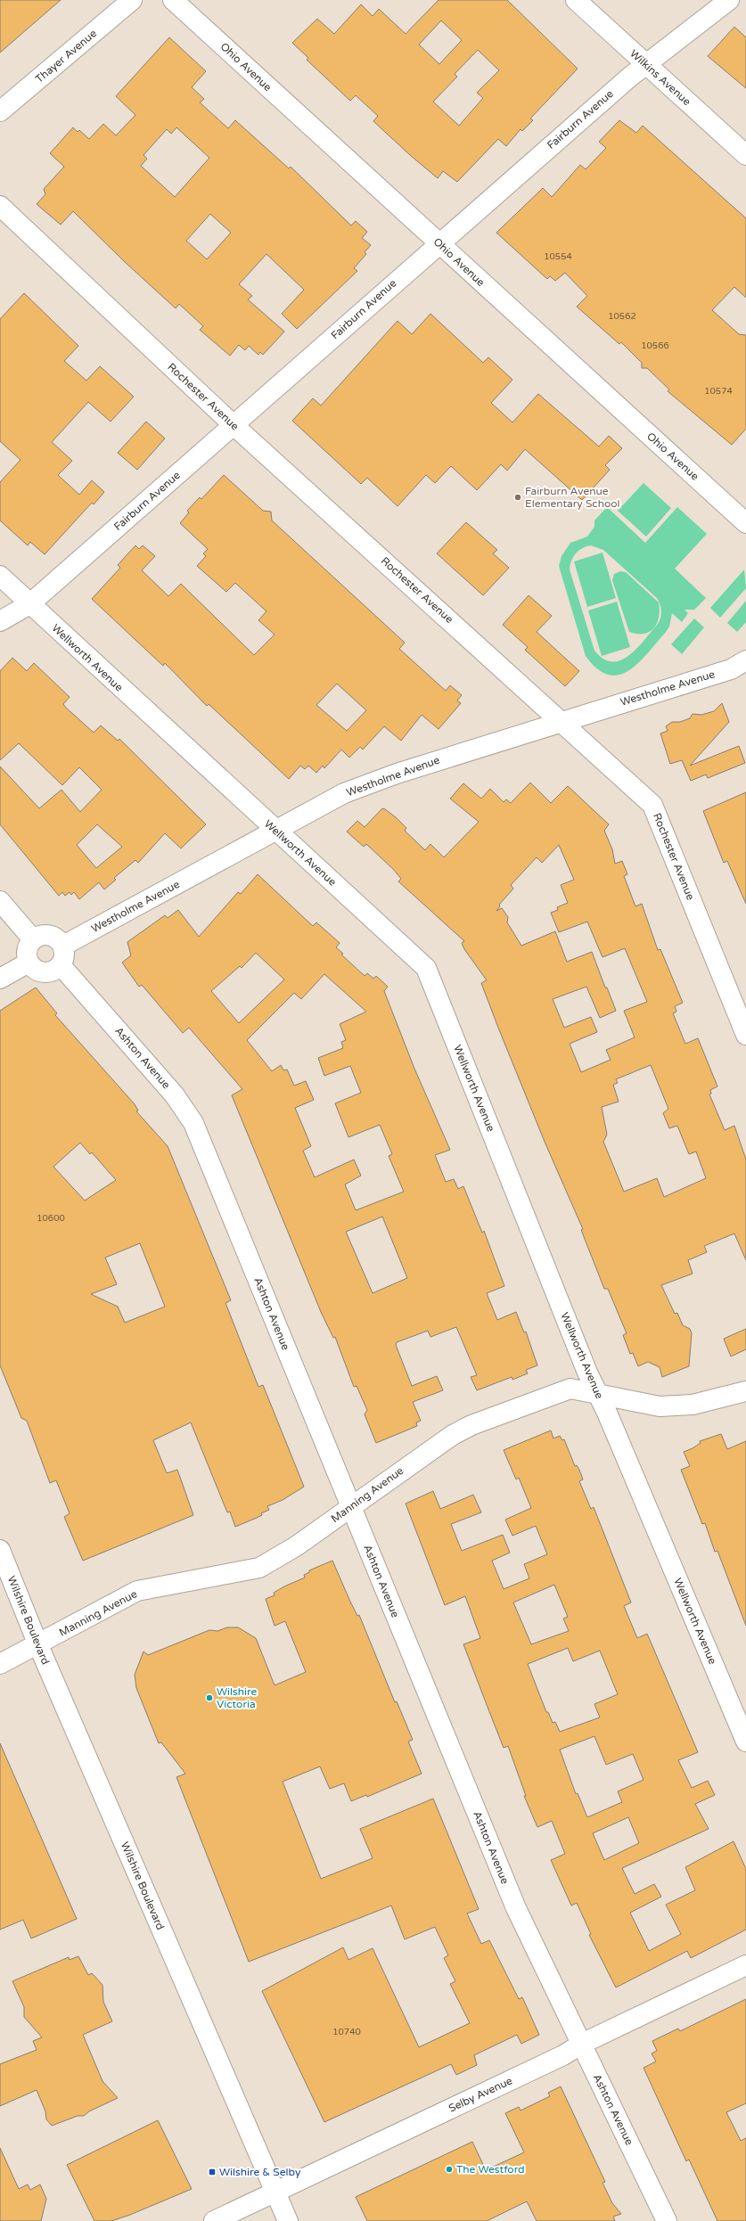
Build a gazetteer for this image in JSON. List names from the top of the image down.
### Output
{
  "streets": {
    "street": [
      "Thayer Avenue",
      "Ohio Avenue",
      "Wilkins Avenue",
      "Fairburn Avenue",
      "Rochester Avenue",
      "Wellworth Avenue",
      "Westholme Avenue",
      "Ashton Avenue",
      "Manning Avenue",
      "Wilshire Boulevard",
      "Selby Avenue"
    ]
  },
  "crossings": [
    ["Ohio Avenue", "Fairburn Avenue"],
    ["Wilkins Avenue", "Fairburn Avenue"],
    ["Fairburn Avenue", "Rochester Avenue"],
    ["Fairburn Avenue", "Wellworth Avenue"],
    ["Rochester Avenue", "Westholme Avenue"],
    ["Wellworth Avenue", "Westholme Avenue"],
    ["Wellworth Avenue", "Manning Avenue"],
    ["Westholme Avenue", "Ashton Avenue"],
    ["Ashton Avenue", "Manning Avenue"],
    ["Ashton Avenue", "Selby Avenue"],
    ["Manning Avenue", "Wilshire Boulevard"],
    ["Wilshire Boulevard", "Selby Avenue"]
  ],
  "places": {
    "other": ["Fairburn Avenue Elementary School", "Wilshire Victoria", "The Westford"],
    "transit": ["Wilshire & Selby"]
  },
  "house_numbers": [
    "10554",
    "10562",
    "10566",
    "10574",
    "10600",
    "10740"
  ]
}
